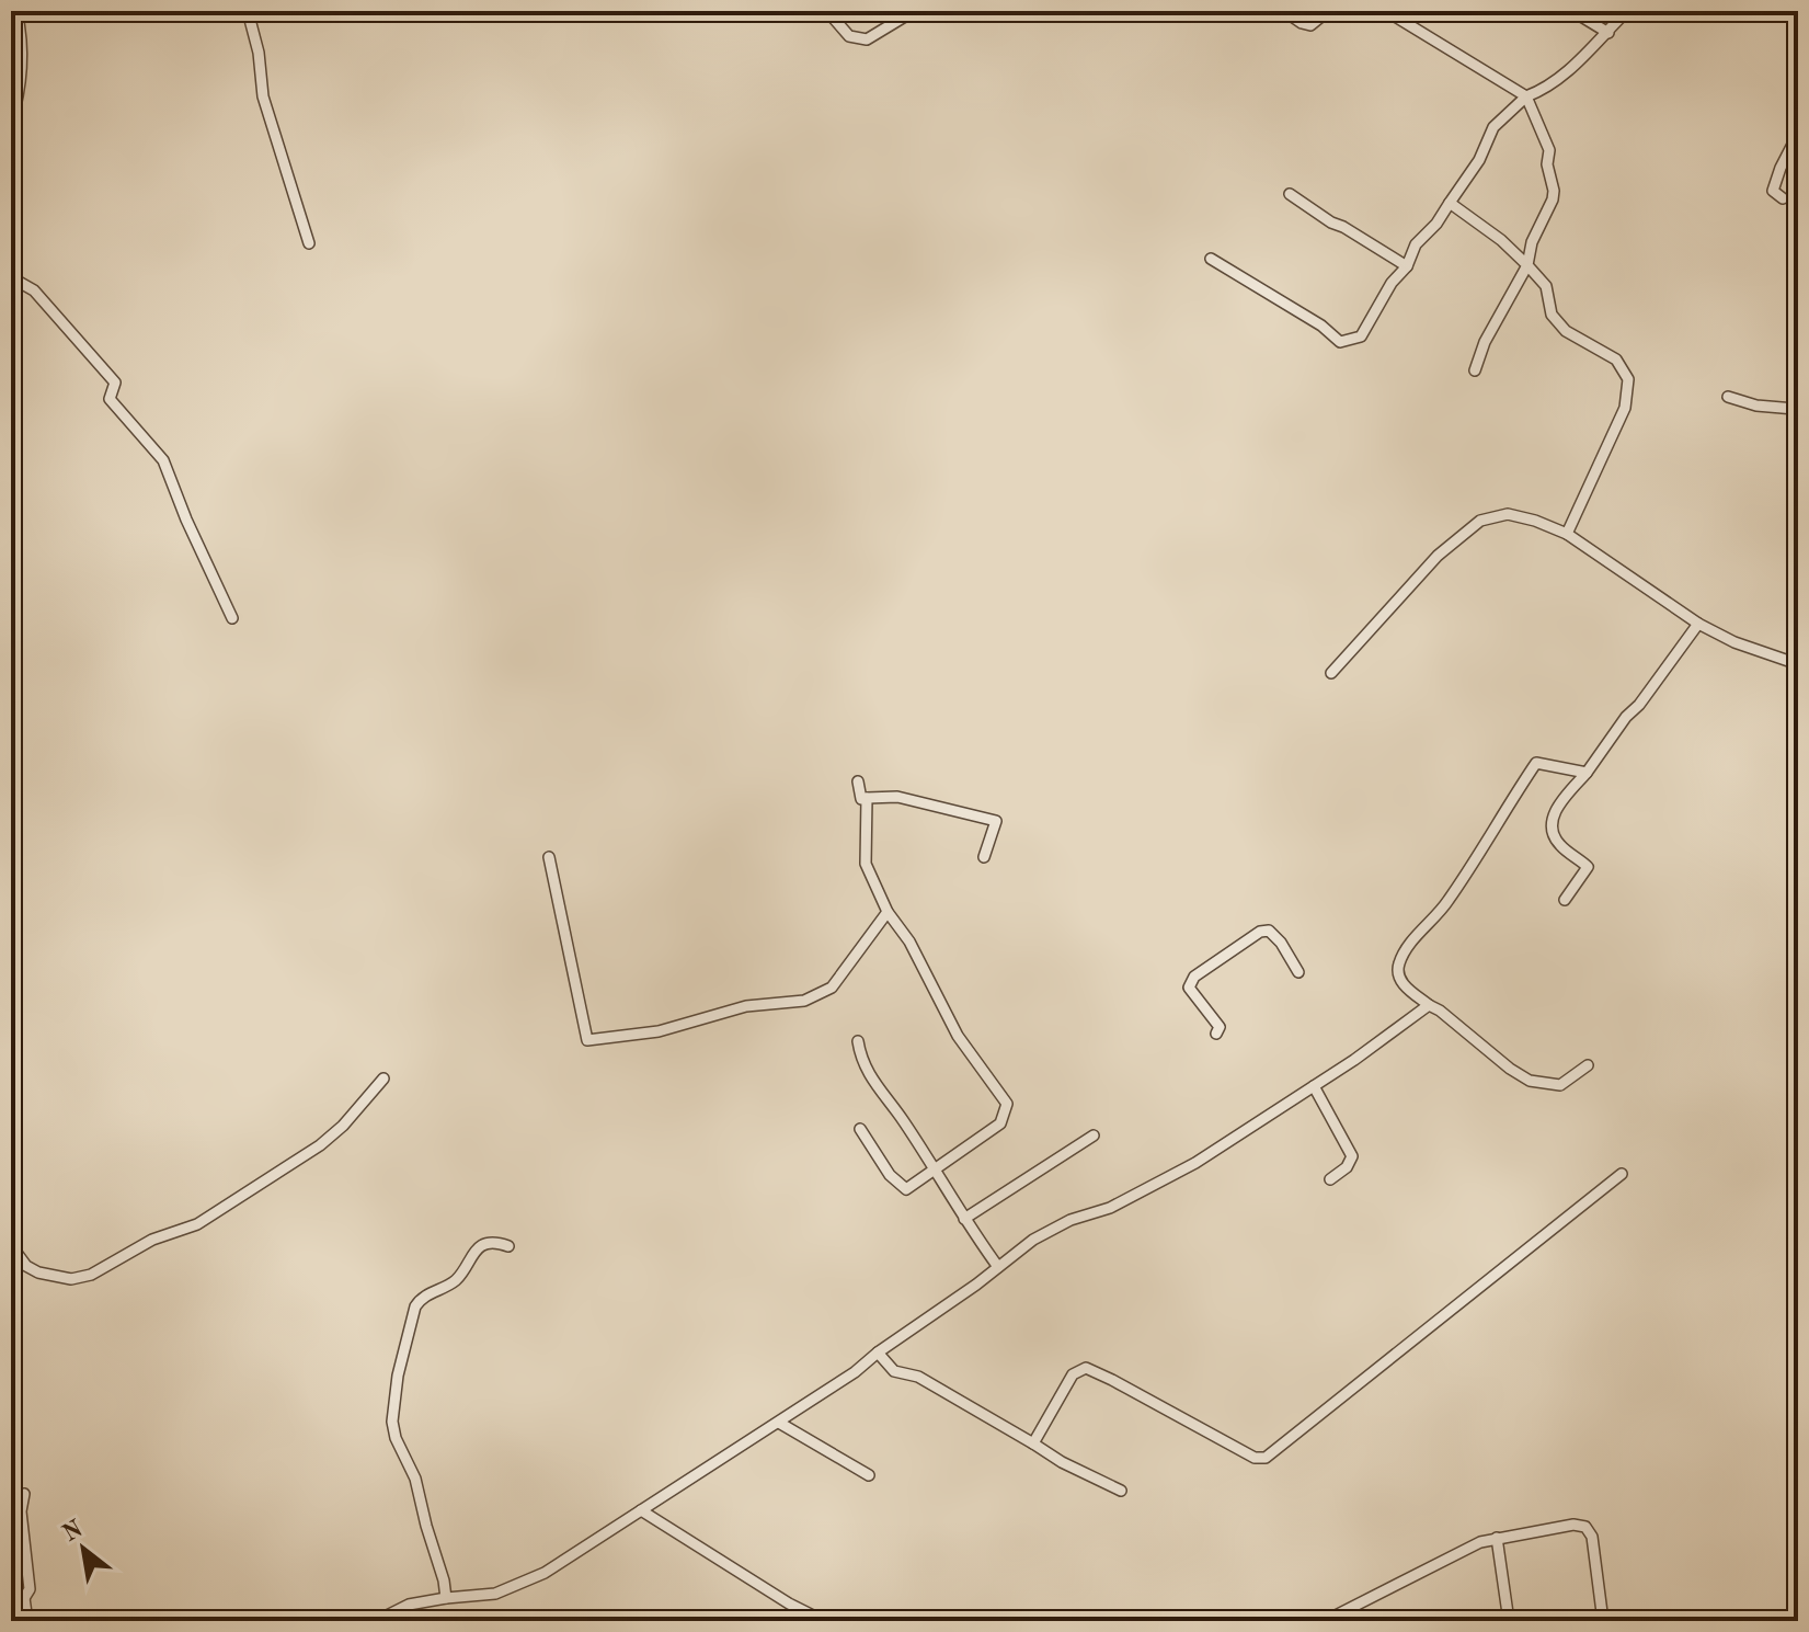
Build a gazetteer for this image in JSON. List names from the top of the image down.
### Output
{
  "north": "top left"
}
